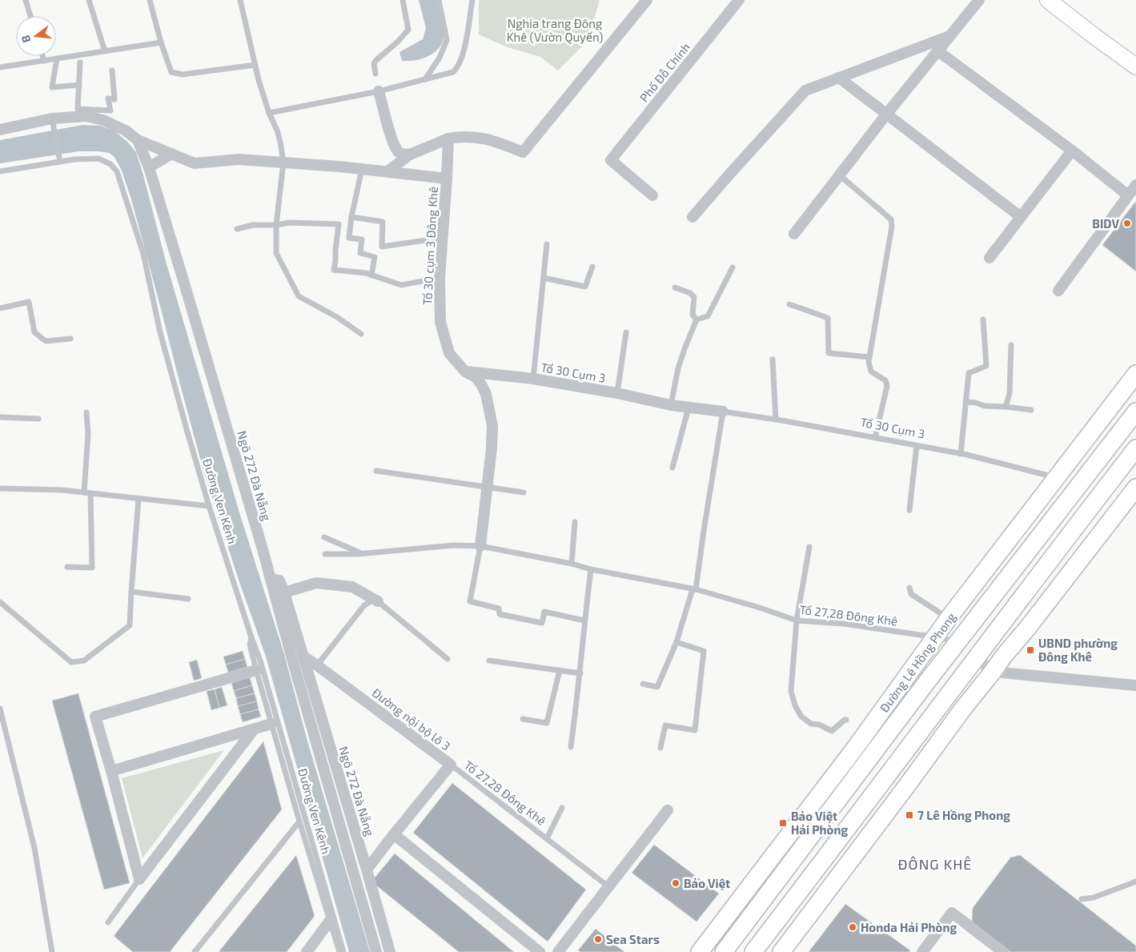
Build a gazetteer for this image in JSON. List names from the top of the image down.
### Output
{
  "streets": {
    "main road": ["Đường Lê Hồng Phong"],
    "street": [
      "Phố Đỗ Chính",
      "Tổ 30 cụm 3 Đông Khê",
      "Tổ 30 Cụm 3",
      "Ngõ 272 Đà Nẵng",
      "Đường nội bộ lô 3"
    ],
    "lane": ["Đường Ven Kênh", "Tổ 27,28 Đông Khê"]
  },
  "crossings": [
    ["Tổ 30 cụm 3 Đông Khê", "Tổ 30 Cụm 3"],
    ["Tổ 30 cụm 3 Đông Khê", "Tổ 27,28 Đông Khê"],
    ["Tổ 30 Cụm 3", "Đường Lê Hồng Phong"],
    ["Ngõ 272 Đà Nẵng", "Đường nội bộ lô 3"],
    ["Tổ 27,28 Đông Khê", "Đường Lê Hồng Phong"],
    ["Tổ 27,28 Đông Khê", "Đường nội bộ lô 3"]
  ],
  "districts": ["ĐÔNG KHÊ"],
  "parks": ["Nghia trang Đông Khê (Vườn Quyến)"],
  "places": {
    "other": [
      "BIDV",
      "Bảo Việt",
      "Honda Hải Phòng",
      "Sea Stars"
    ],
    "transit": ["UBND phường Đông Khê", "7 Lê Hồng Phong", "Bảo Việt Hải Phòng"]
  },
  "north": "left"
}
